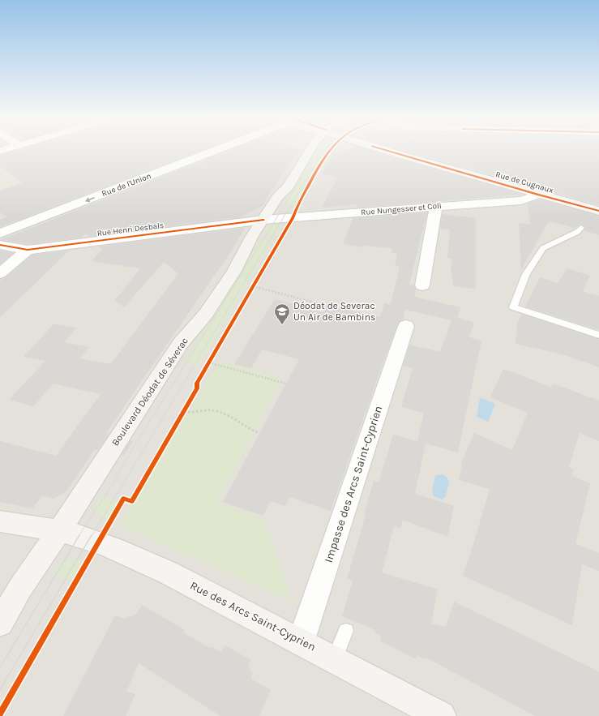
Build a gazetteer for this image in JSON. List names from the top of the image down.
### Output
{
  "streets": {
    "street": [
      "Rue de Cugnaux",
      "Rue de l'Union",
      "Rue Nungesser et Coli",
      "Rue Henri Desbals",
      "Boulevard Déodat de Séverac",
      "Impasse des Arcs Saint-Cyprien",
      "Rue des Arcs Saint-Cyprien"
    ]
  },
  "crossings": [
    ["Rue de Cugnaux", "Rue Nungesser et Coli"],
    ["Rue Nungesser et Coli", "Rue Henri Desbals"],
    ["Rue Nungesser et Coli", "Boulevard Déodat de Séverac"],
    ["Rue Henri Desbals", "Boulevard Déodat de Séverac"],
    ["Boulevard Déodat de Séverac", "Rue des Arcs Saint-Cyprien"],
    ["Impasse des Arcs Saint-Cyprien", "Rue des Arcs Saint-Cyprien"]
  ],
  "one_way": ["Rue de l'Union"],
  "places": {
    "school or university": ["Déodat de Severac Un Air de Bambins"]
  }
}
